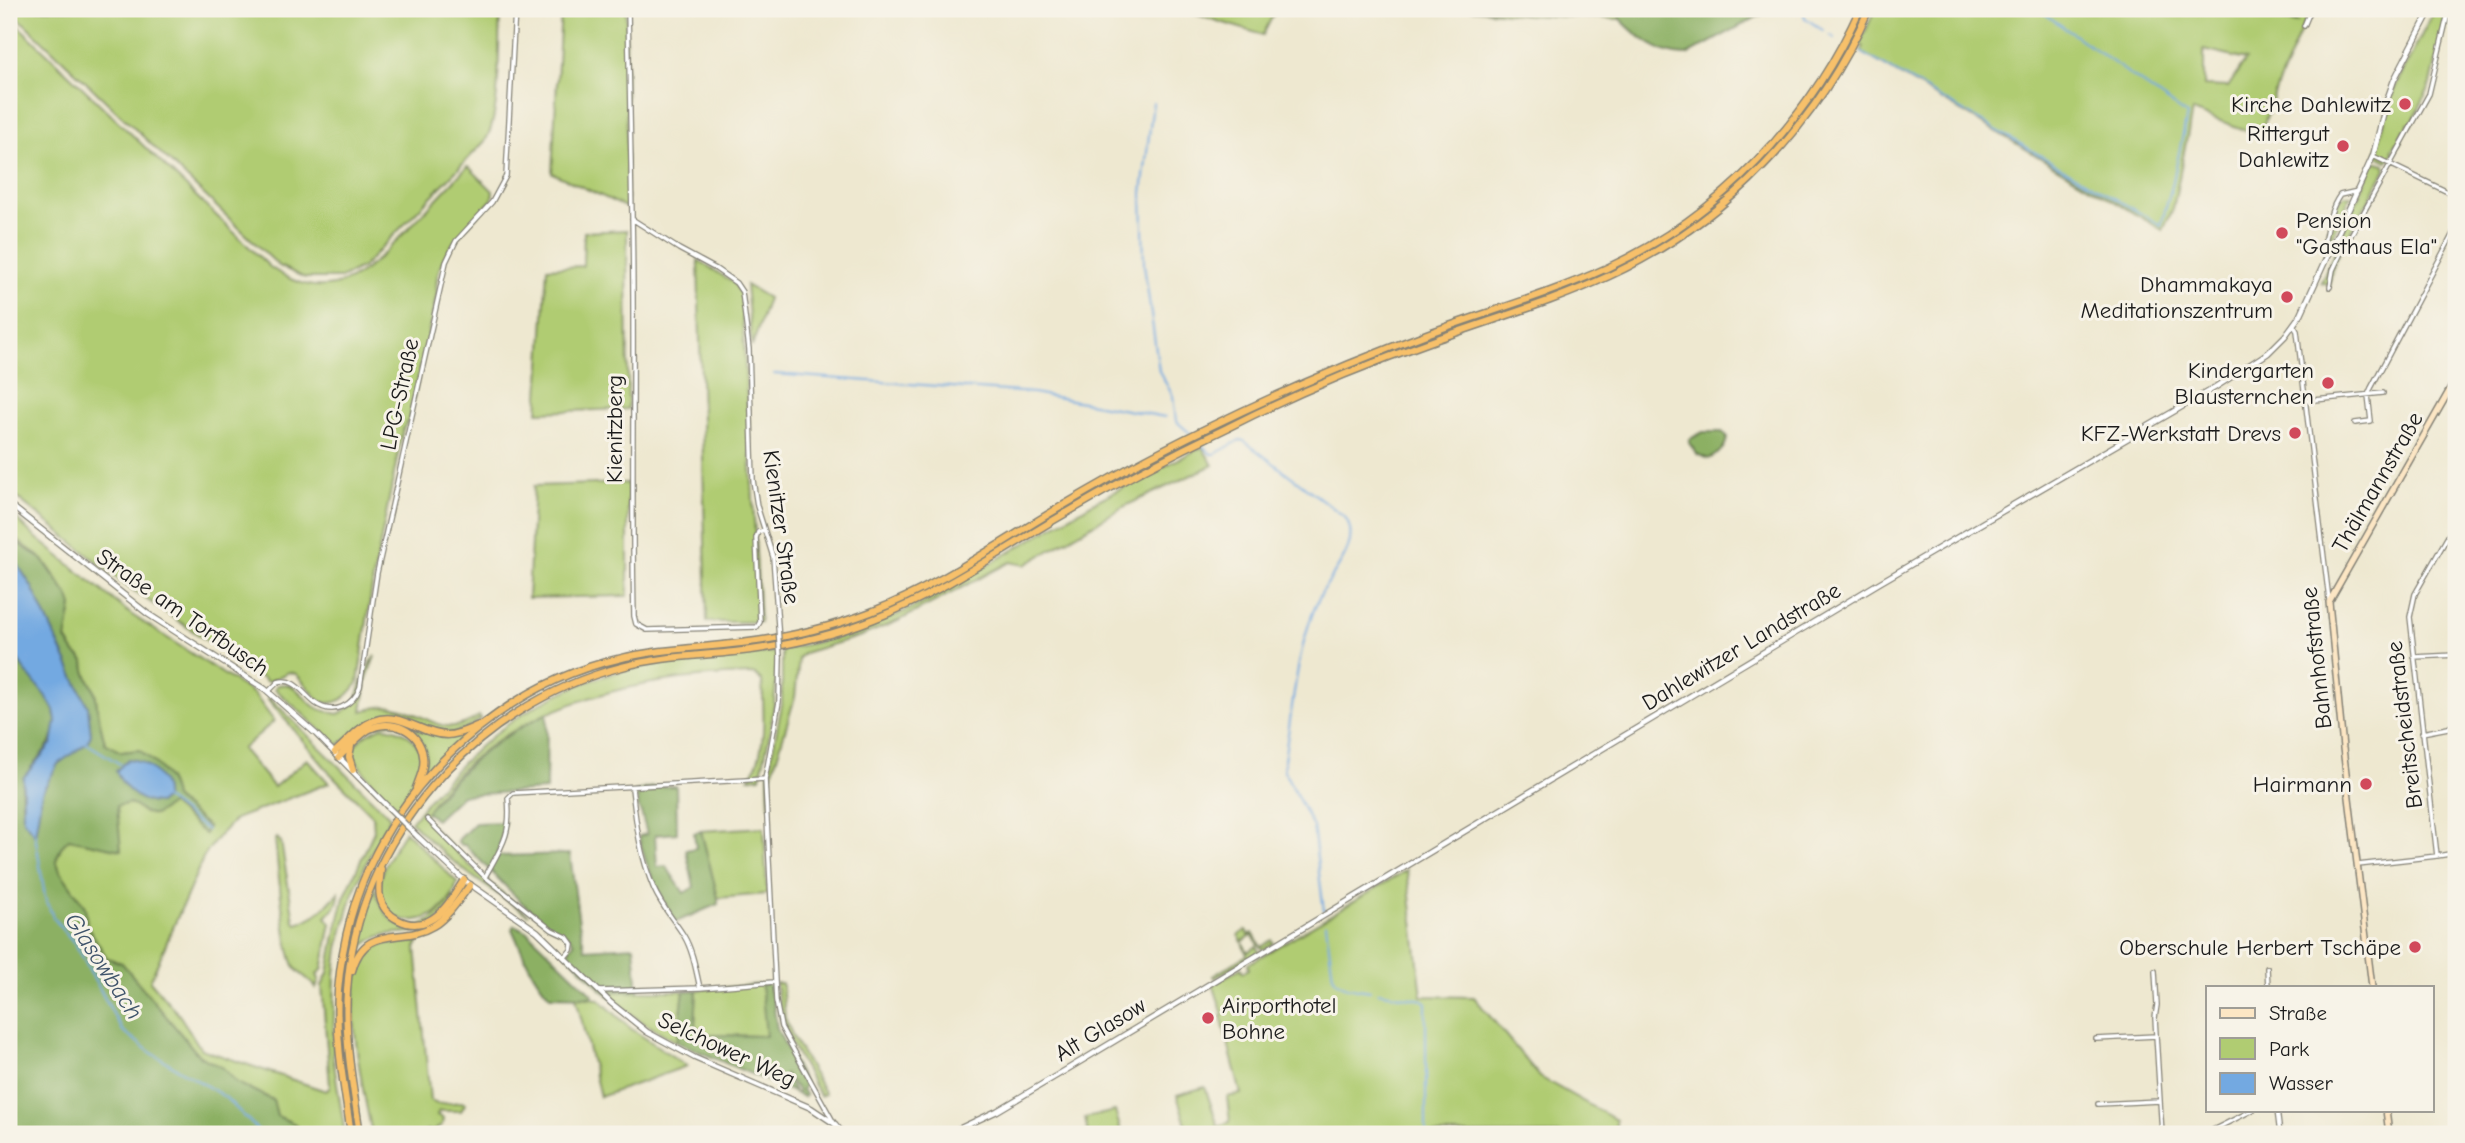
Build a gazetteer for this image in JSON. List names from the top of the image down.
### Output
{
  "streets": {
    "main road": ["Thälmannstraße", "Bahnhofstraße"],
    "street": [
      "LPG-Straße",
      "Kienitzberg",
      "Kienitzer Straße",
      "Straße am Torfbusch",
      "Dahlewitzer Landstraße",
      "Breitscheidstraße",
      "Alt Glasow",
      "Selchower Weg"
    ]
  },
  "crossings": [
    ["LPG-Straße", "Straße am Torfbusch"],
    ["Kienitzberg", "Kienitzer Straße"],
    ["Thälmannstraße", "Bahnhofstraße"],
    ["Kienitzer Straße", "Selchower Weg"],
    ["Straße am Torfbusch", "Selchower Weg"],
    ["Dahlewitzer Landstraße", "Bahnhofstraße"],
    ["Dahlewitzer Landstraße", "Alt Glasow"]
  ],
  "water": ["Glasowbach"],
  "places": [
    "Kirche Dahlewitz",
    "Rittergut Dahlewitz",
    "Pension \"Gasthaus Ela\"",
    "Dhammakaya Meditationszentrum",
    "Kindergarten Blausternchen",
    "KFZ-Werkstatt Drevs",
    "Hairmann",
    "Oberschule Herbert Tschäpe",
    "Airporthotel Bohne"
  ],
  "legend": ["Straße", "Park", "Wasser"]
}
